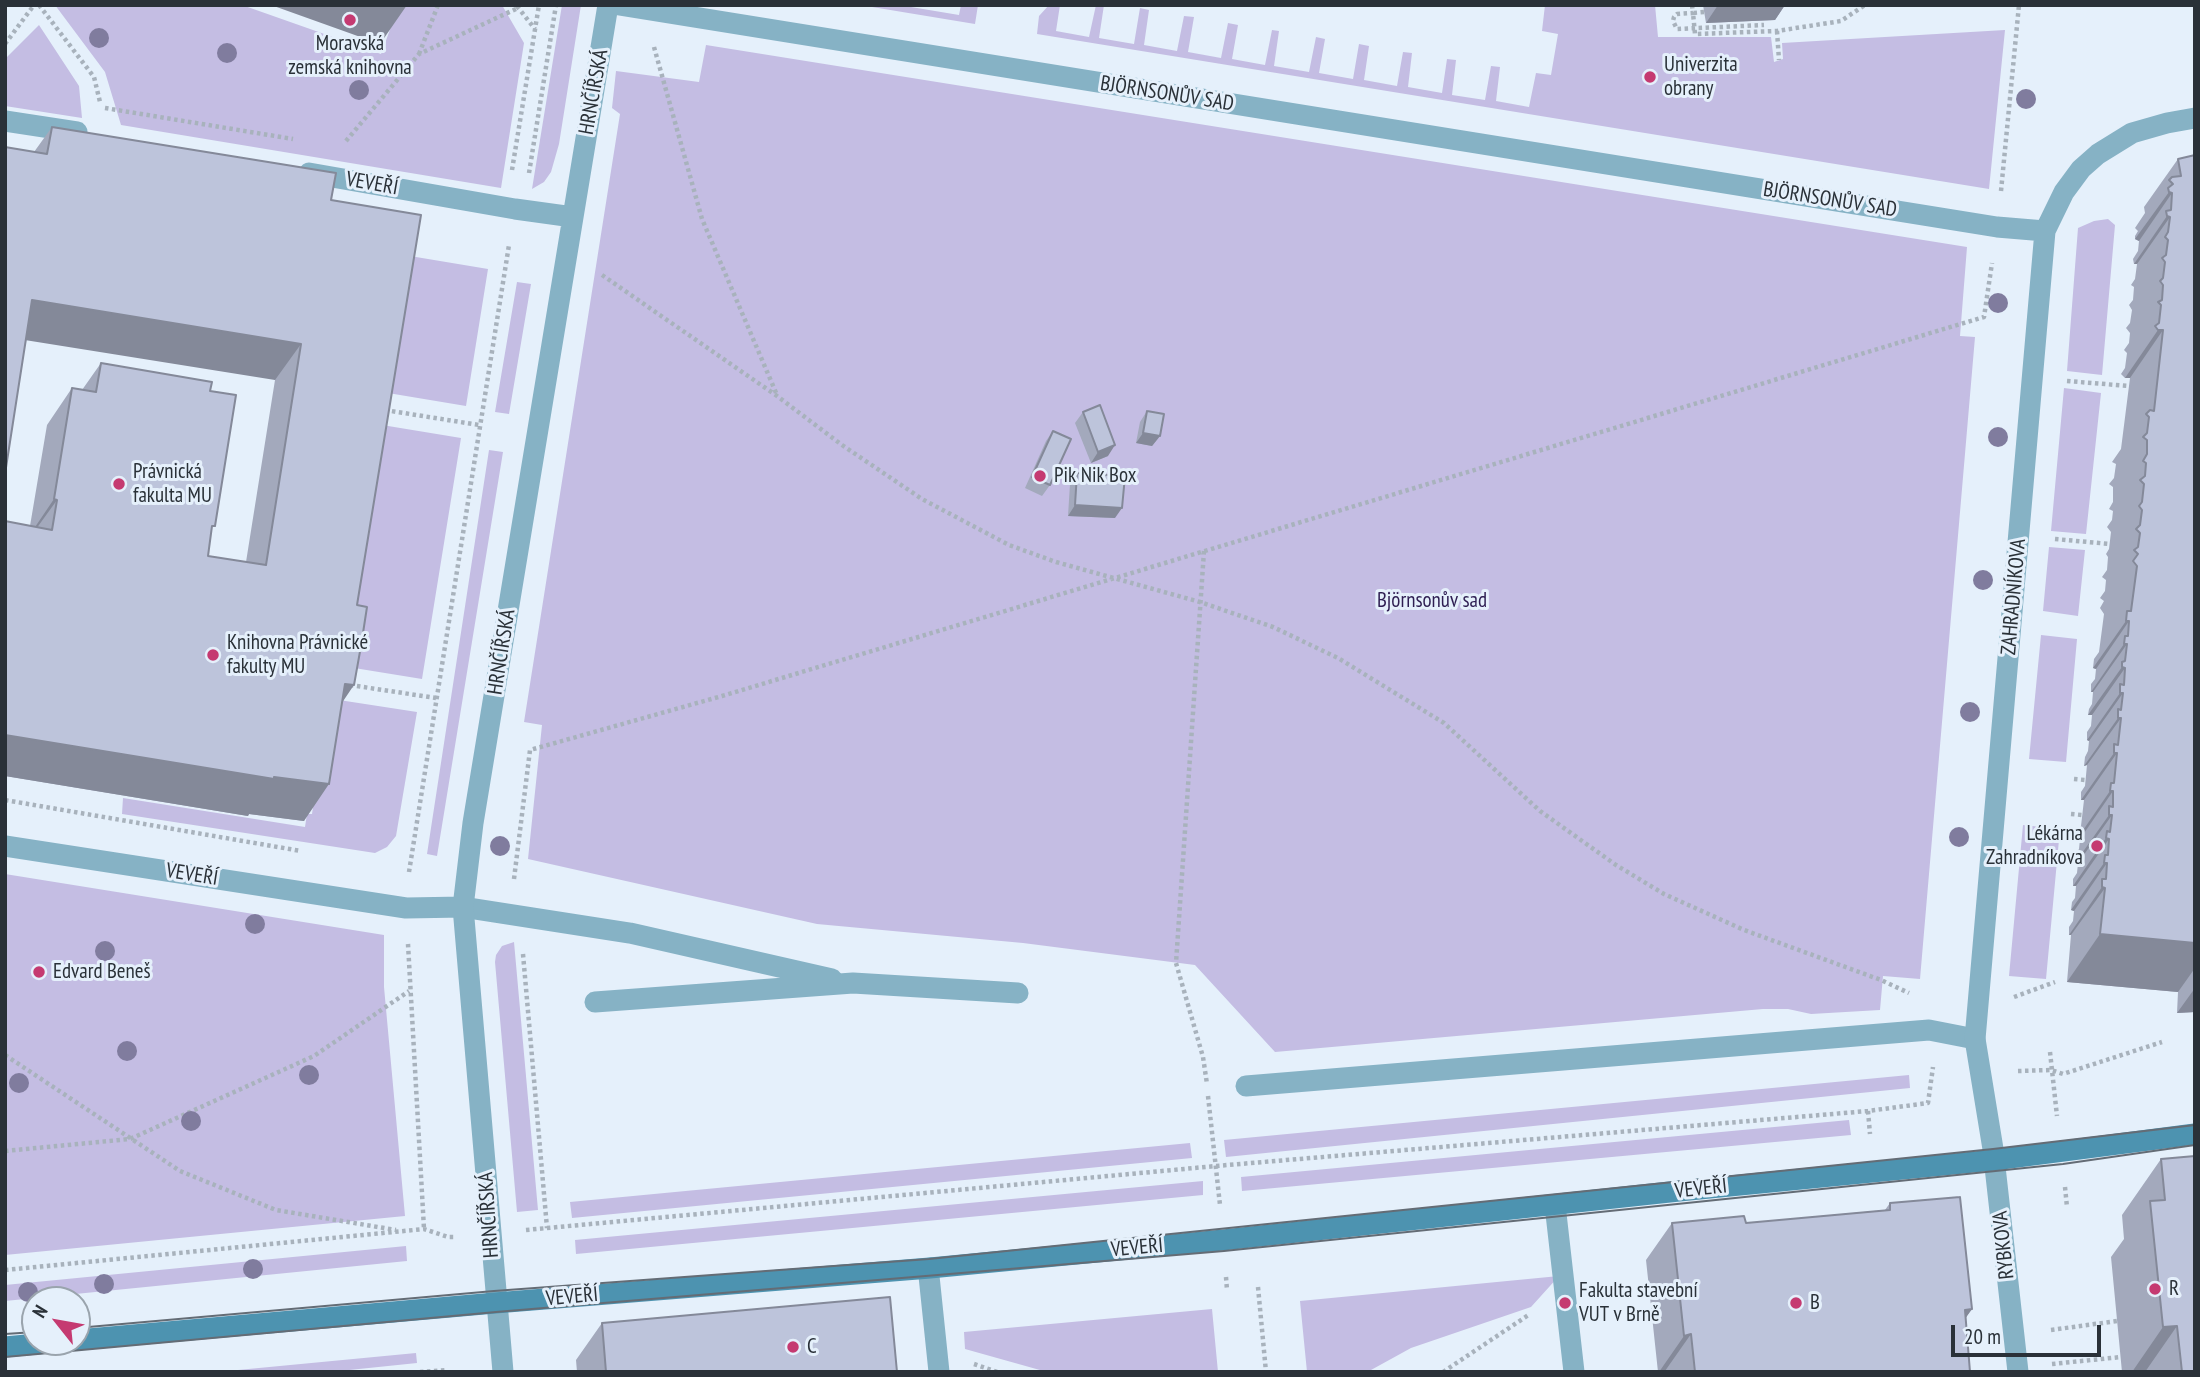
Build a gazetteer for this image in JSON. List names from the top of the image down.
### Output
{
  "streets": {
    "main road": ["VEVEŘÍ"],
    "street": [
      "HRNČÍŘSKÁ",
      "BJÖRNSONŮV SAD",
      "ZAHRADNÍKOVA",
      "RYBKOVA"
    ]
  },
  "crossings": [
    ["HRNČÍŘSKÁ", "VEVEŘÍ"],
    ["BJÖRNSONŮV SAD", "ZAHRADNÍKOVA"],
    ["VEVEŘÍ", "ZAHRADNÍKOVA"],
    ["VEVEŘÍ", "RYBKOVA"],
    ["ZAHRADNÍKOVA", "RYBKOVA"]
  ],
  "parks": ["Björnsonův sad"],
  "places": [
    "Moravská zemská knihovna",
    "Univerzita obrany",
    "Pik Nik Box",
    "Právnická fakulta MU",
    "Knihovna Právnické fakulty MU",
    "Lékárna Zahradníkova",
    "Edvard Beneš",
    "R",
    "Fakulta stavební VUT v Brně",
    "B",
    "C"
  ],
  "scale_bar": "20 m",
  "north": "top left"
}
